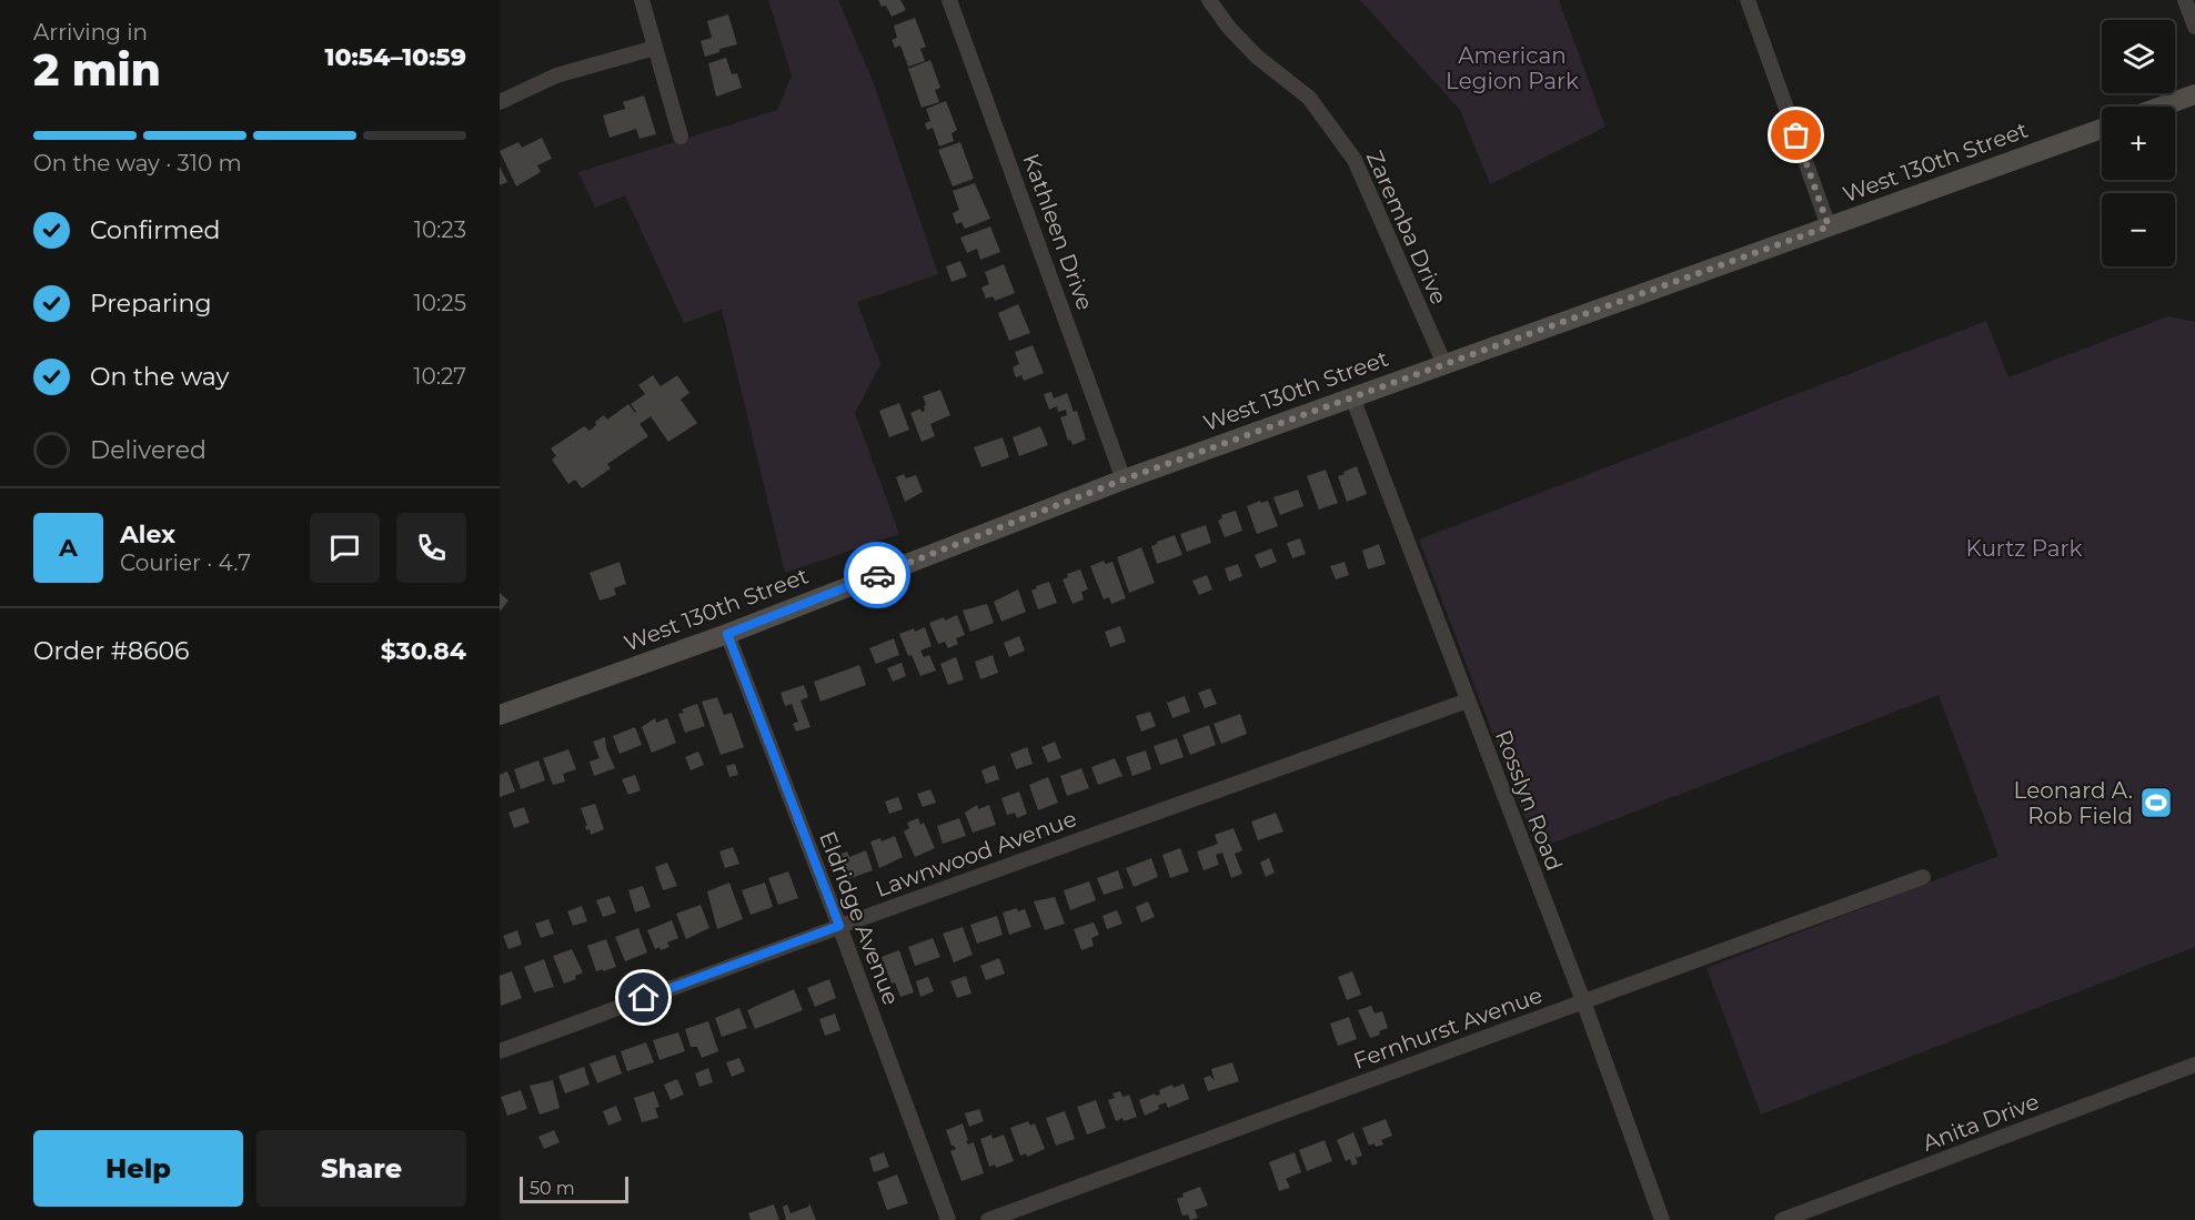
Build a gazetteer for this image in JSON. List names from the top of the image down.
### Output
{
  "streets": {
    "main road": ["West 130th Street"],
    "street": [
      "Zaremba Drive",
      "Kathleen Drive",
      "Rosslyn Road",
      "Lawnwood Avenue",
      "Eldridge Avenue",
      "Fernhurst Avenue",
      "Anita Drive"
    ]
  },
  "crossings": [
    ["West 130th Street", "Zaremba Drive"],
    ["West 130th Street", "Kathleen Drive"],
    ["West 130th Street", "Rosslyn Road"],
    ["West 130th Street", "Eldridge Avenue"],
    ["Rosslyn Road", "Lawnwood Avenue"],
    ["Rosslyn Road", "Fernhurst Avenue"],
    ["Lawnwood Avenue", "Eldridge Avenue"]
  ],
  "parks": ["American Legion Park", "Kurtz Park"],
  "places": {
    "sports": ["Leonard A. Rob Field"]
  },
  "scale_bar": "50 m",
  "page": {
    "heading": ["2 min", "Arriving in", "10:54–10:59"],
    "panel": [
      "Alex",
      "Courier · 4.7",
      "Order #8606",
      "$30.84"
    ],
    "map_buttons": ["+", "−"],
    "bar": "On the way · 310 m",
    "list": [
      ["Confirmed", "10:23"],
      ["Preparing", "10:25"],
      ["On the way", "10:27"],
      "Delivered"
    ],
    "round": "A",
    "buttons": ["Help", "Share"],
    "scale": "50 m"
  }
}
